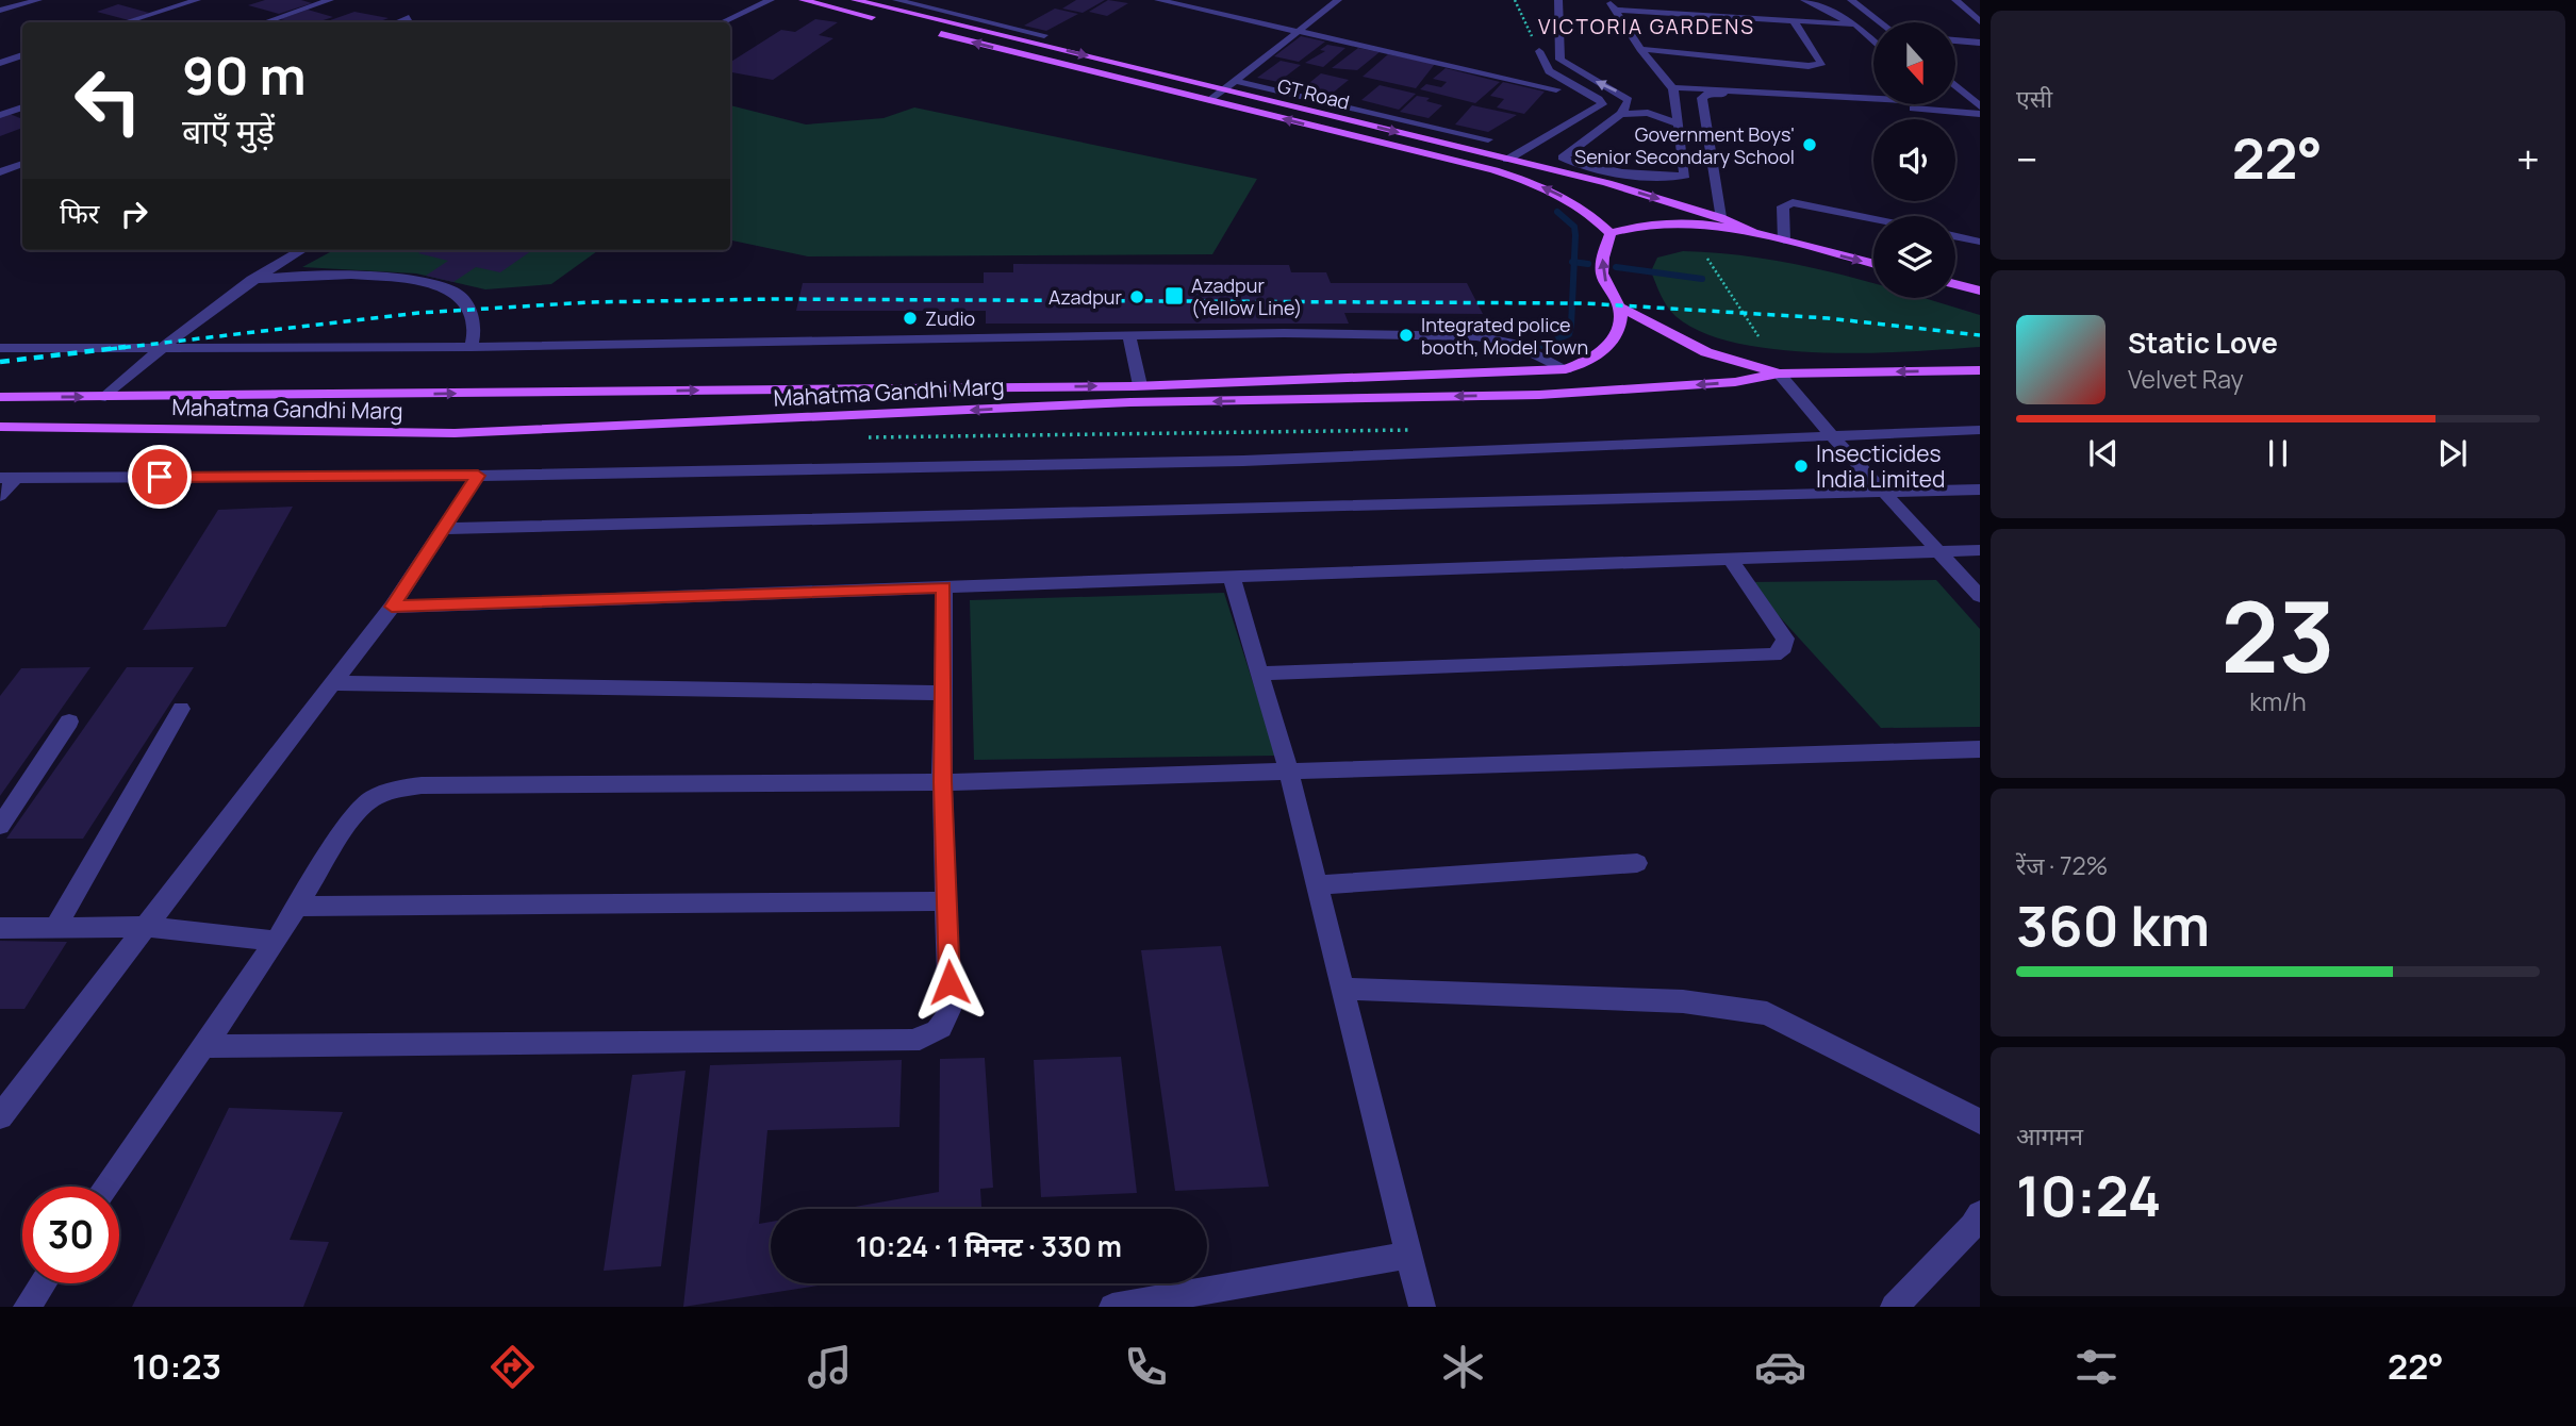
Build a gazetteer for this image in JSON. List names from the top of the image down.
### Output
{
  "streets": {
    "main road": ["GT Road", "Mahatma Gandhi Marg"]
  },
  "districts": ["VICTORIA GARDENS"],
  "places": {
    "other": [
      "Government Boys' Senior Secondary School",
      "Azadpur",
      "Zudio",
      "Integrated police booth, Model Town",
      "Insecticides India Limited"
    ],
    "transit": ["Azadpur (Yellow Line)"]
  },
  "north": "bottom",
  "page": {
    "tile": [
      "एसी",
      ["23", "km/h"],
      ["रेंज · 72%", "360 km"],
      ["आगमन", "10:24"]
    ],
    "turn": ["90 m", "बाएँ मुड़ें"],
    "heat": ["−", "22°", "+"],
    "then": "फिर",
    "song": ["Static Love", "Velvet Ray"],
    "limit": "30",
    "trip": "10:24 · 1 मिनट · 330 m",
    "tabs": ["10:23", "22°"]
  }
}
